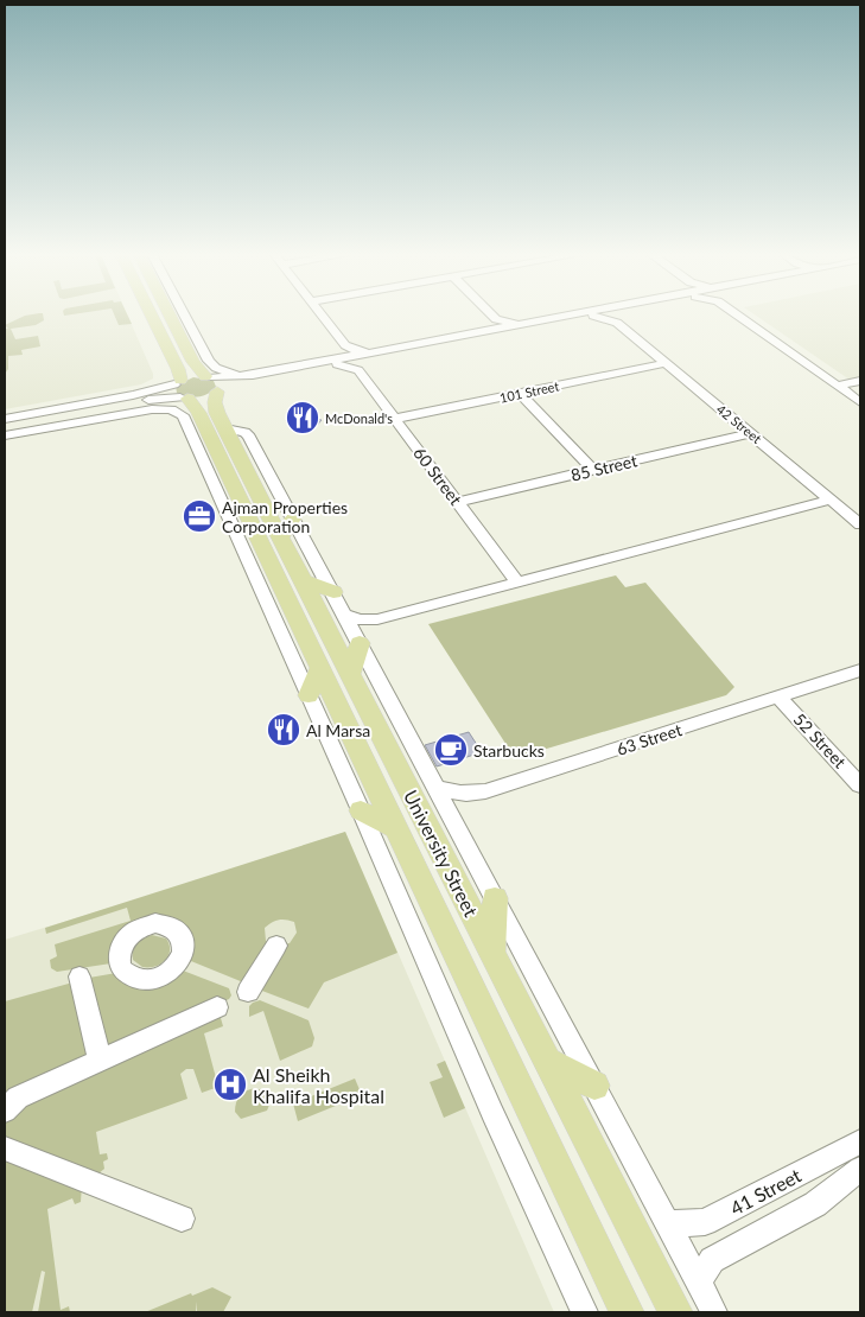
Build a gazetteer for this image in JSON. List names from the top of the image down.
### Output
{
  "streets": {
    "main road": ["University Street"],
    "street": [
      "101 Street",
      "42 Street",
      "85 Street",
      "60 Street",
      "63 Street",
      "52 Street",
      "41 Street"
    ]
  },
  "crossings": [
    ["101 Street", "42 Street"],
    ["101 Street", "60 Street"],
    ["42 Street", "85 Street"],
    ["85 Street", "60 Street"],
    ["63 Street", "52 Street"]
  ],
  "places": {
    "restaurant": ["McDonald's", "Al Marsa"],
    "office": ["Ajman Properties Corporation"],
    "cafe": ["Starbucks"],
    "hospital": ["Al Sheikh Khalifa Hospital"]
  }
}
